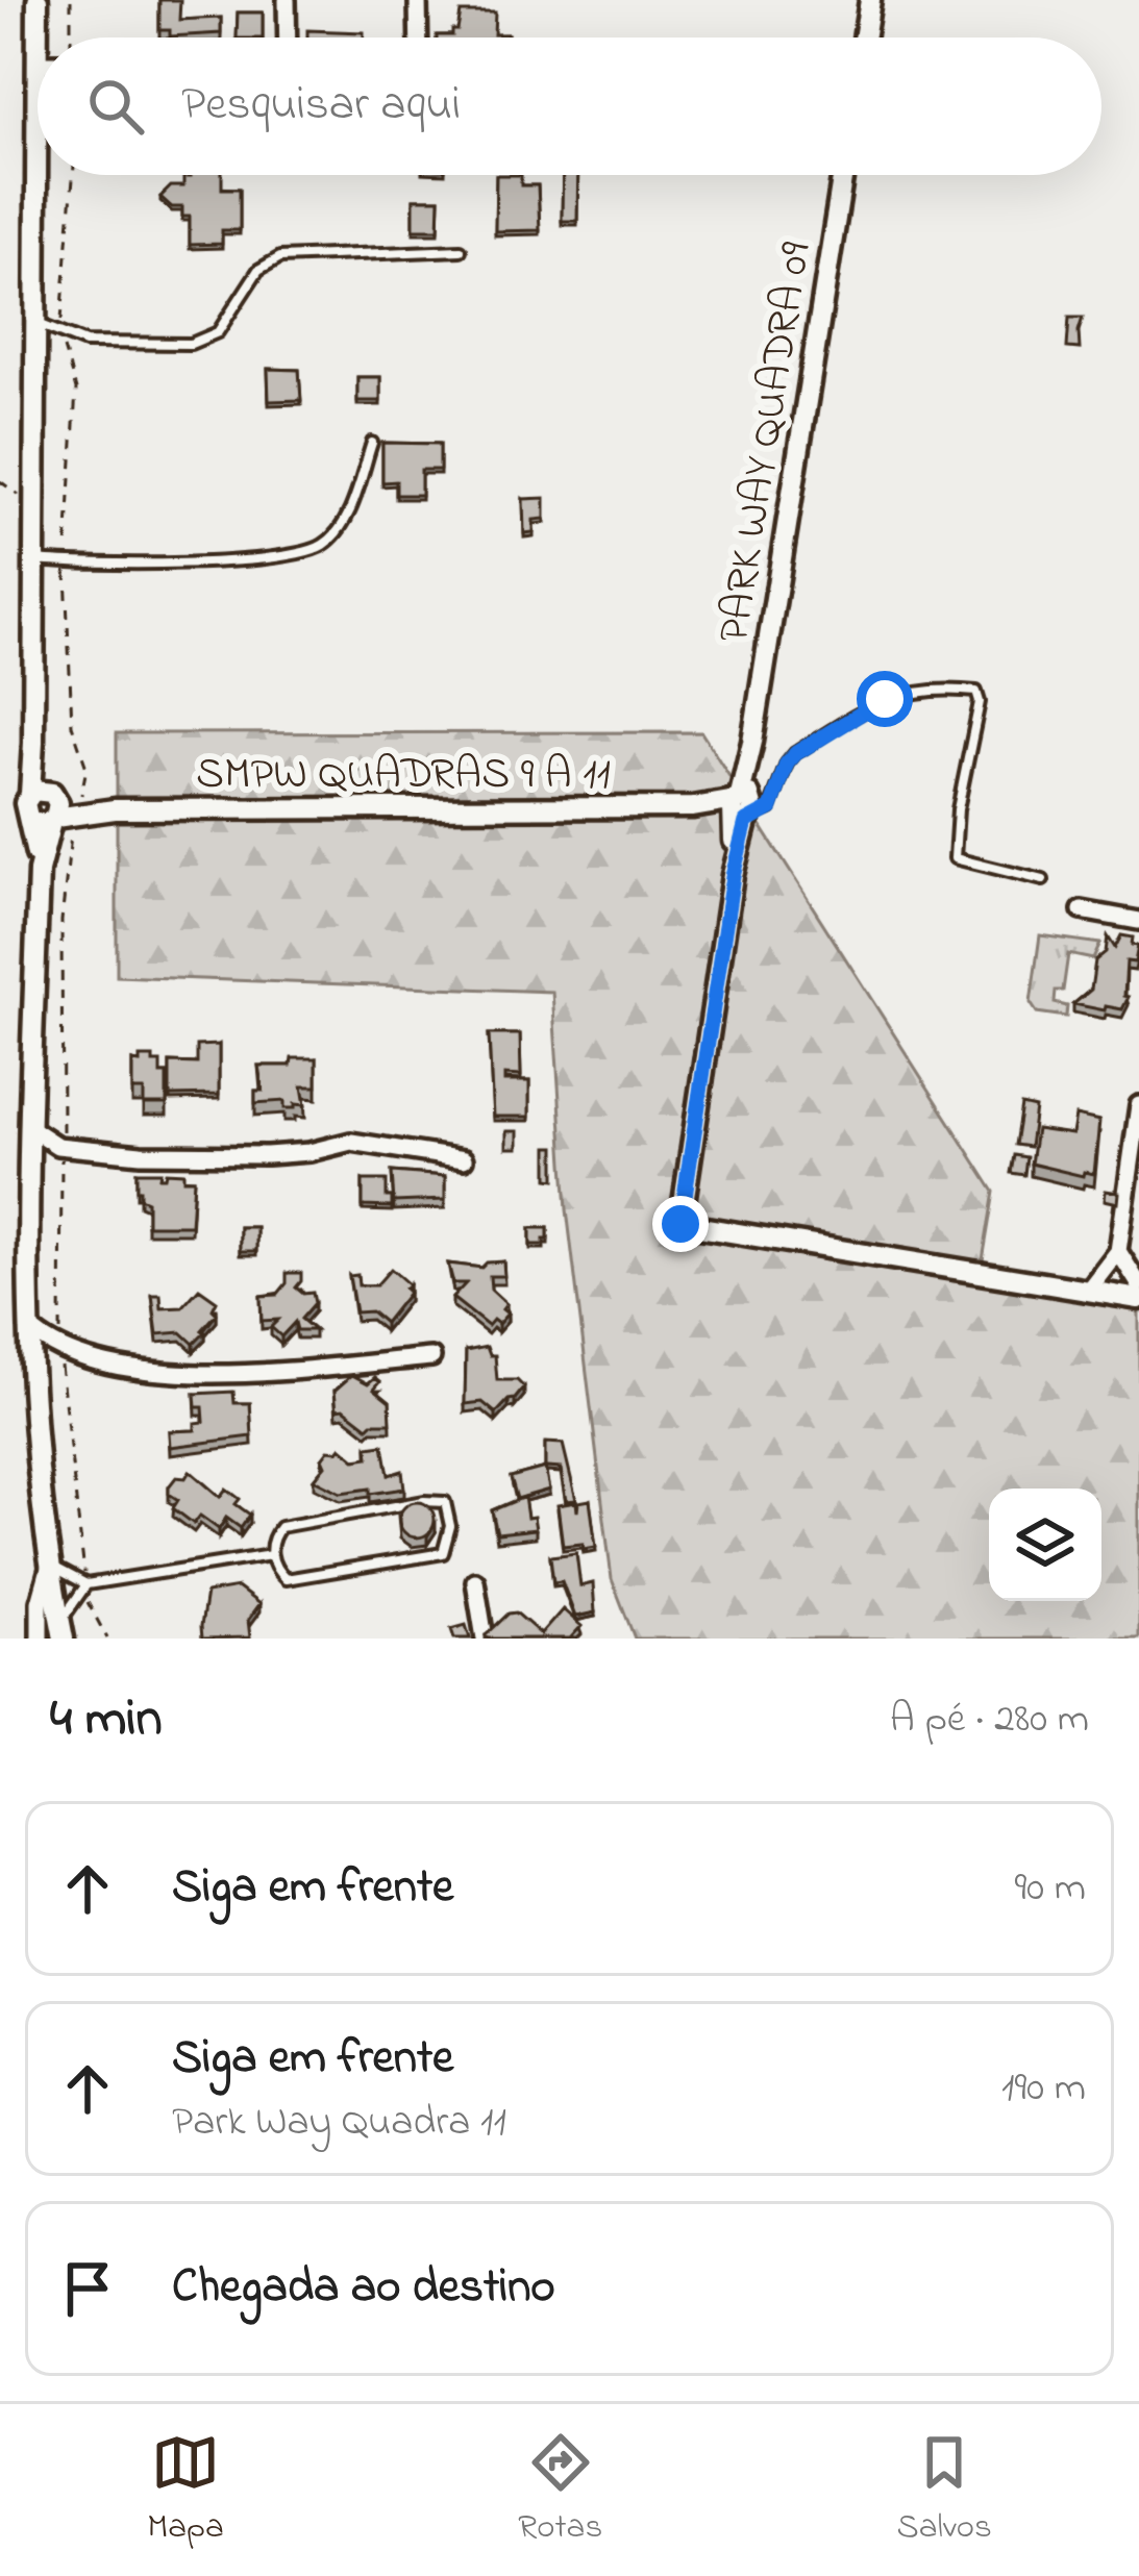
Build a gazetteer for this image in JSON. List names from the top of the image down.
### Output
{
  "streets": {
    "street": ["PARK WAY QUADRA 09", "SMPW QUADRAS 9 A 11"]
  },
  "crossings": [
    ["PARK WAY QUADRA 09", "SMPW QUADRAS 9 A 11"]
  ],
  "page": {
    "search": "Pesquisar aqui",
    "heading": ["4 min", "A pé · 280 m"],
    "list": [
      ["Siga em frente", "90 m"],
      ["Siga em frente", "Park Way Quadra 11", "190 m"],
      "Chegada ao destino"
    ],
    "nav": ["Mapa", "Rotas", "Salvos"]
  }
}
